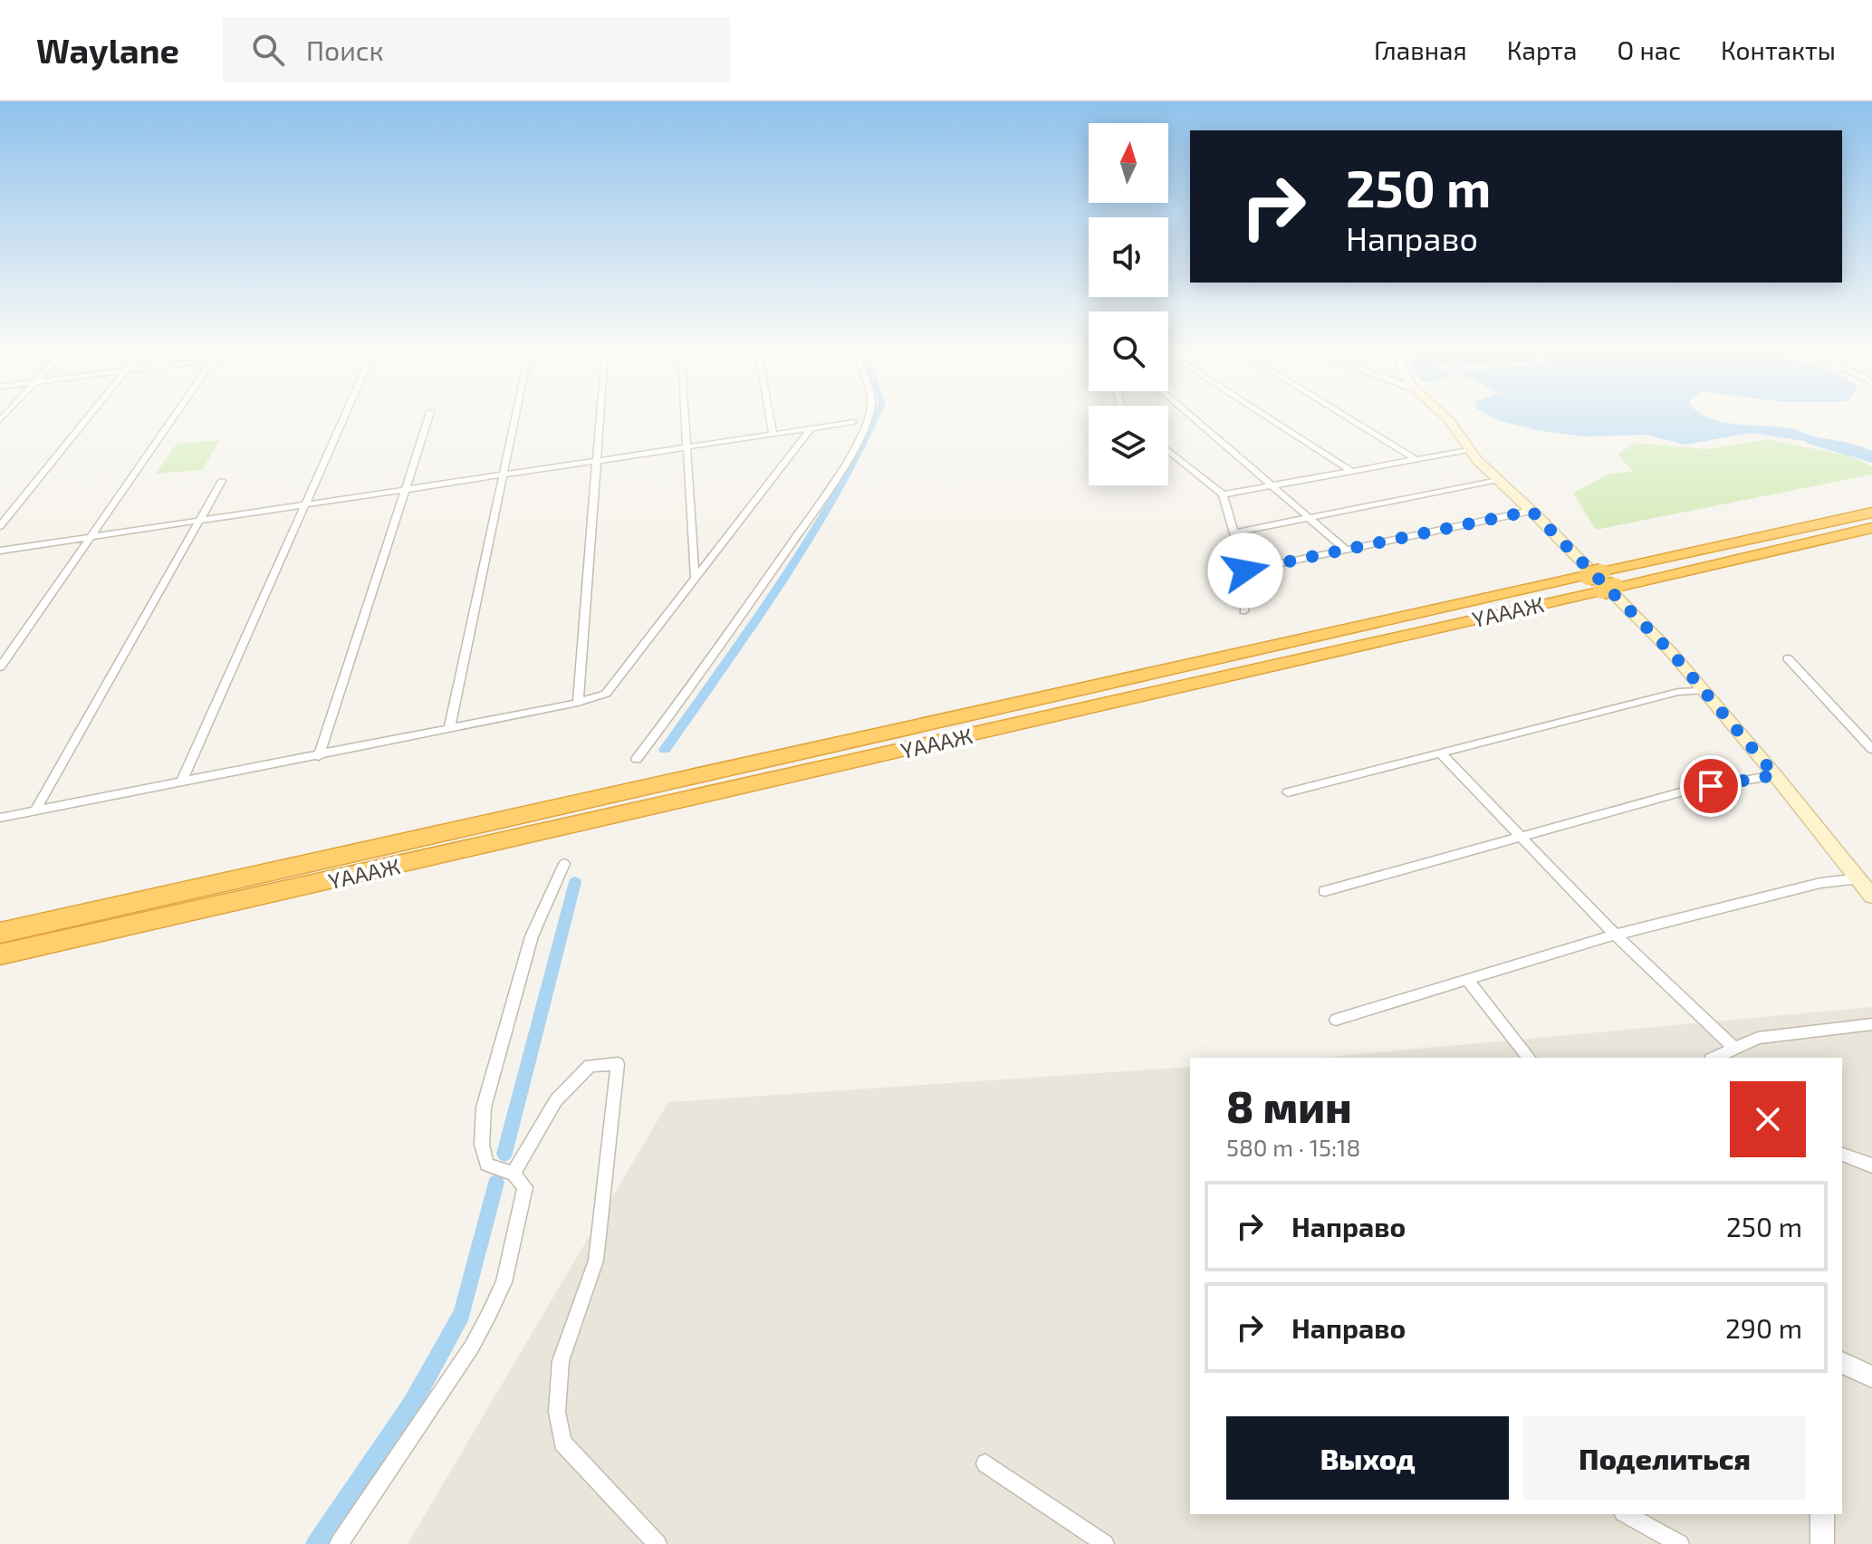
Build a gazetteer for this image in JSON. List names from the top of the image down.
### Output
{
  "streets": {
    "highway": ["ҮАААЖ"]
  },
  "north": "top",
  "page": {
    "header": "Waylane",
    "search": "Поиск",
    "nav": [
      "Главная",
      "Карта",
      "О нас",
      "Контакты"
    ],
    "turn": ["250 m", "Направо"],
    "heading": ["8 мин", "580 m · 15:18"],
    "list": [
      {
        "name": "Направо",
        "value": "250 m"
      },
      {
        "name": "Направо",
        "value": "290 m"
      }
    ],
    "buttons": ["Выход", "Поделиться"]
  }
}
